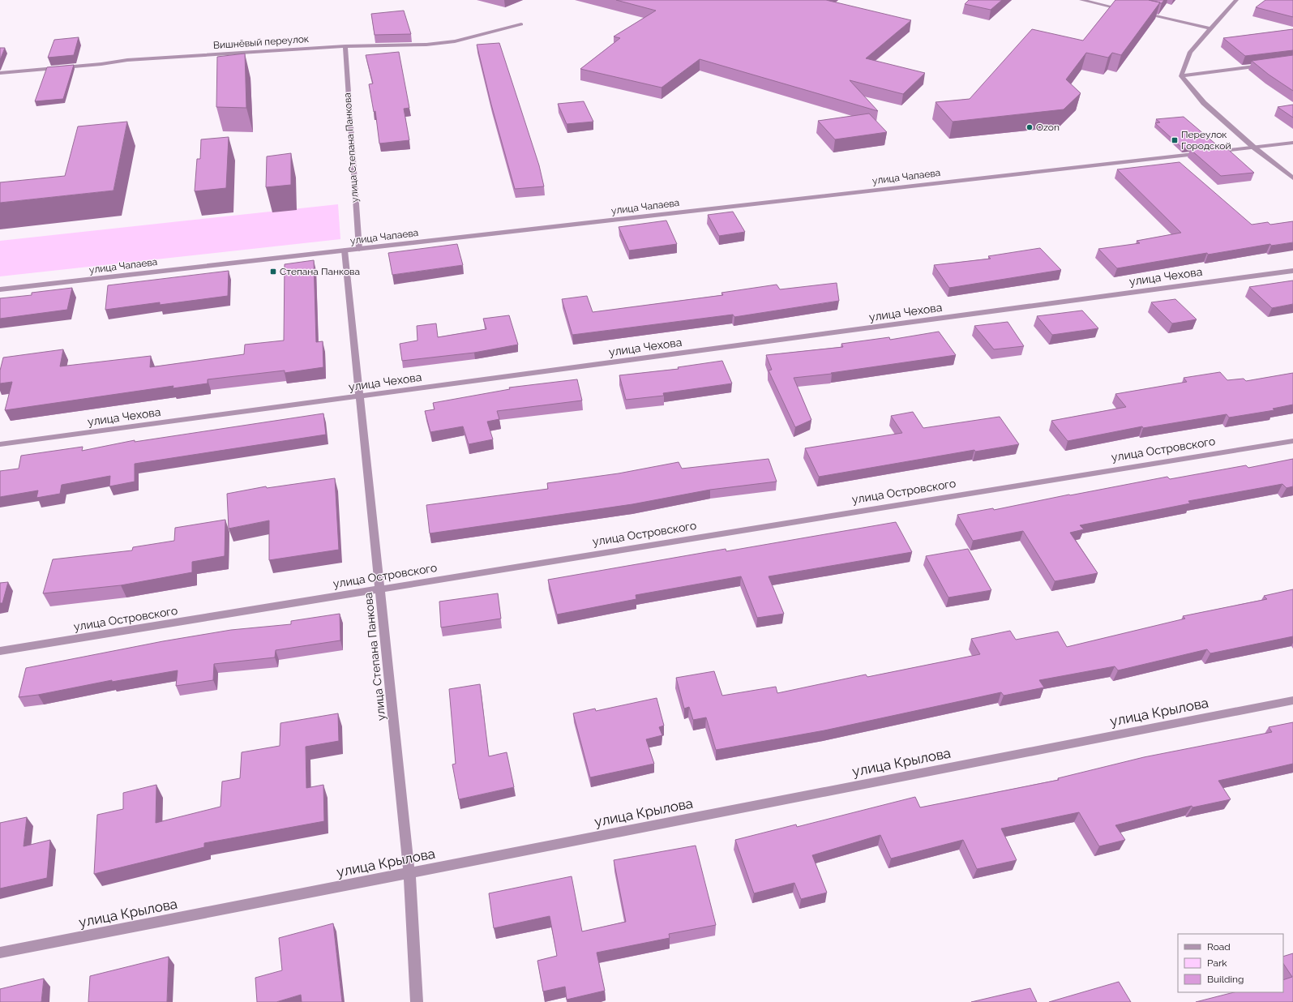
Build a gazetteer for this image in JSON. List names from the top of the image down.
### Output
{
  "streets": {
    "street": [
      "Вишнёвый переулок",
      "улица Степана Панкова",
      "улица Чапаева",
      "улица Чехова",
      "улица Островского",
      "улица Крылова"
    ]
  },
  "crossings": [
    ["Вишнёвый переулок", "улица Степана Панкова"],
    ["улица Степана Панкова", "улица Чапаева"],
    ["улица Степана Панкова", "улица Чехова"],
    ["улица Степана Панкова", "улица Островского"],
    ["улица Степана Панкова", "улица Крылова"]
  ],
  "places": {
    "other": ["Ozon"],
    "transit": ["Переулок Городской", "Степана Панкова"]
  },
  "legend": ["Road", "Park", "Building"]
}
